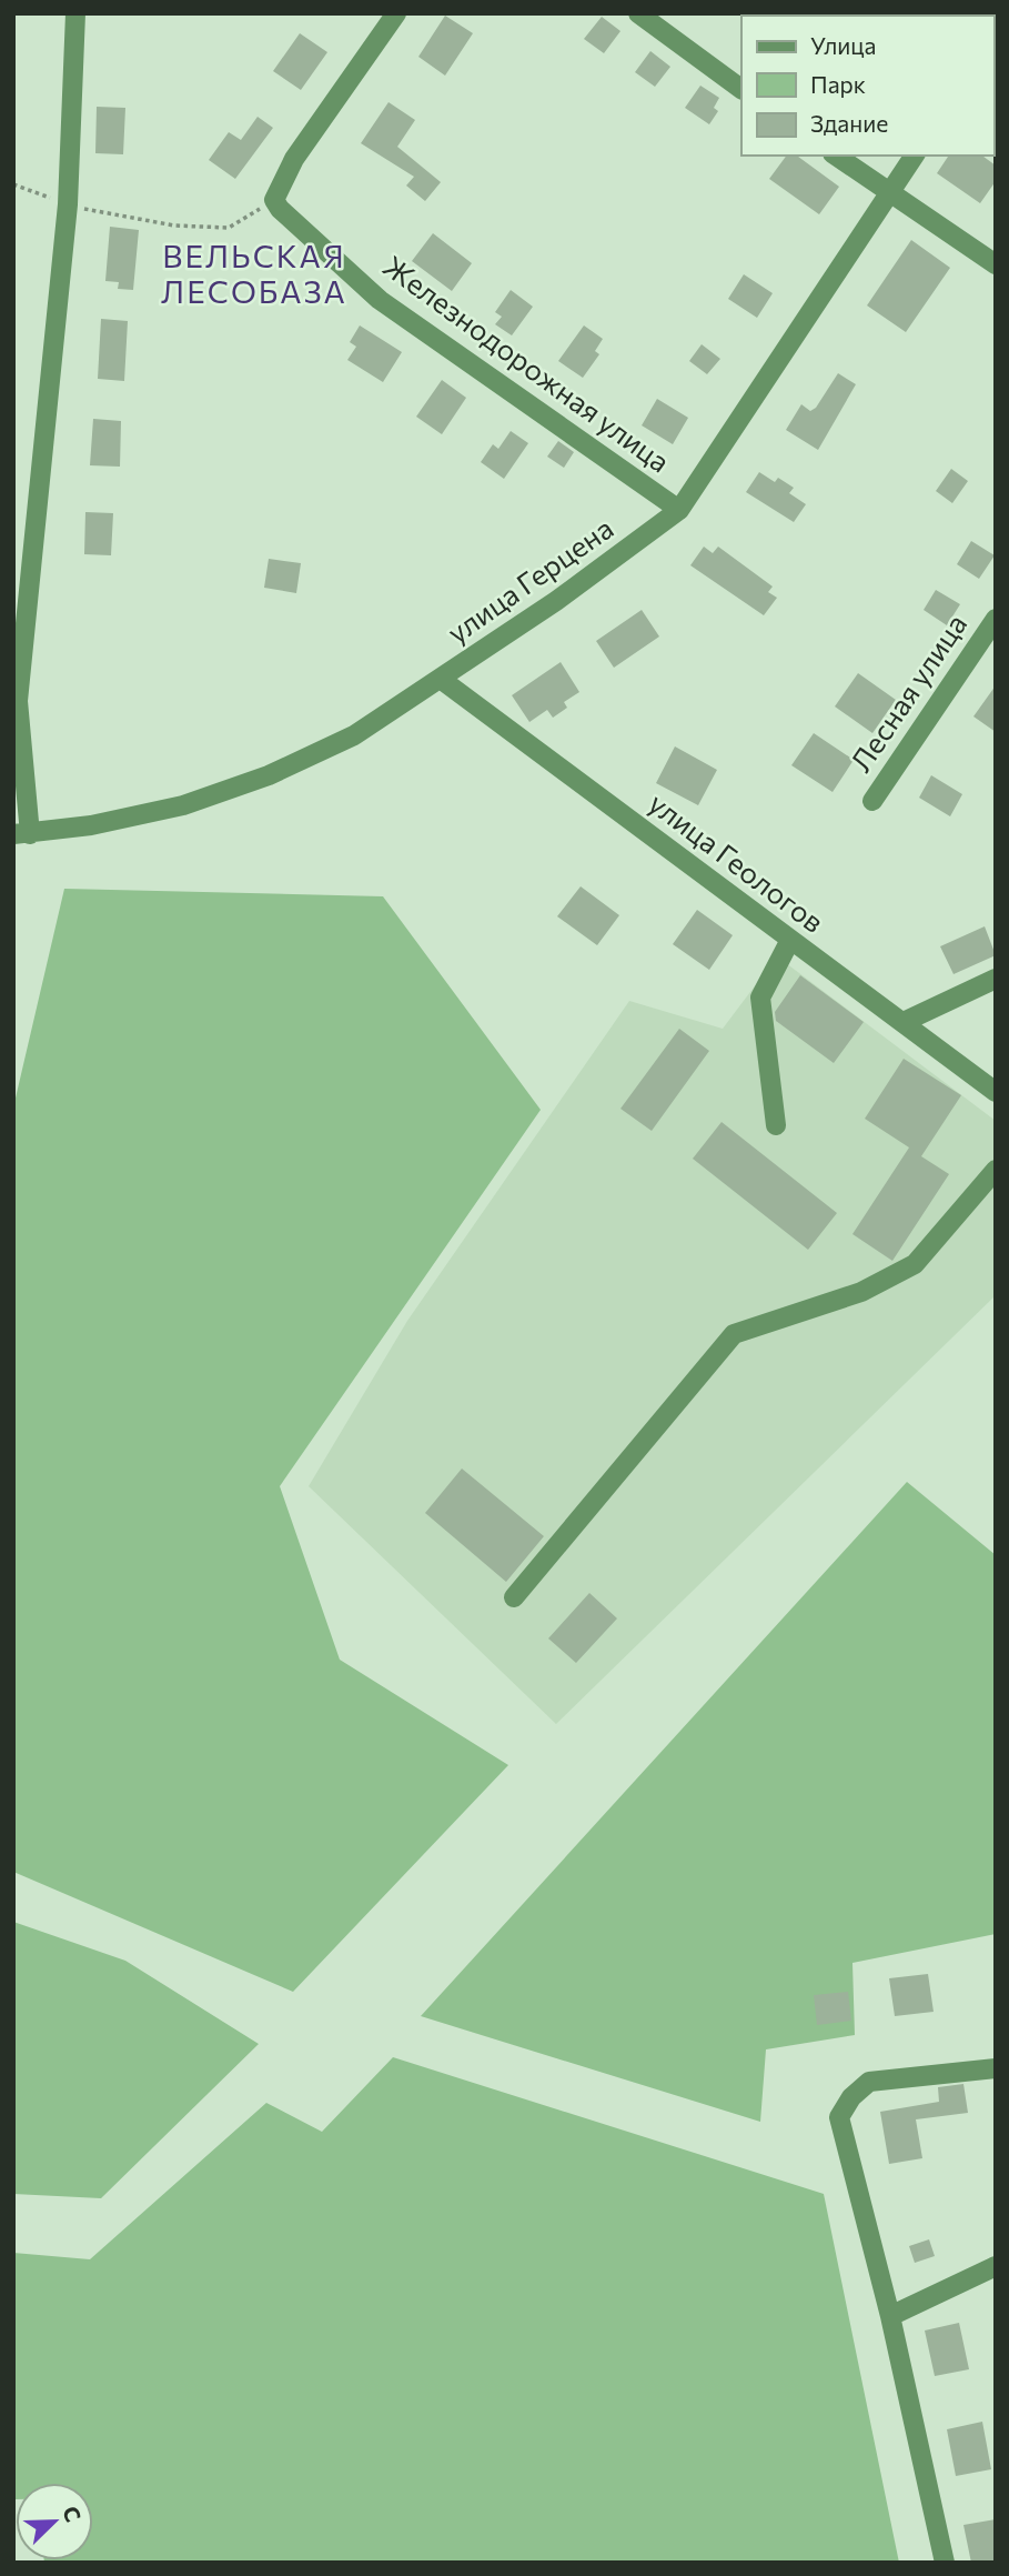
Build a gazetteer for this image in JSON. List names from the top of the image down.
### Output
{
  "streets": {
    "street": [
      "Железнодорожная улица",
      "улица Герцена",
      "Лесная улица",
      "улица Геологов"
    ]
  },
  "crossings": [
    ["Железнодорожная улица", "улица Герцена"],
    ["улица Герцена", "улица Геологов"]
  ],
  "districts": ["ВЕЛЬСКАЯ ЛЕСОБАЗА"],
  "legend": ["Улица", "Парк", "Здание"],
  "north": "top right"
}
